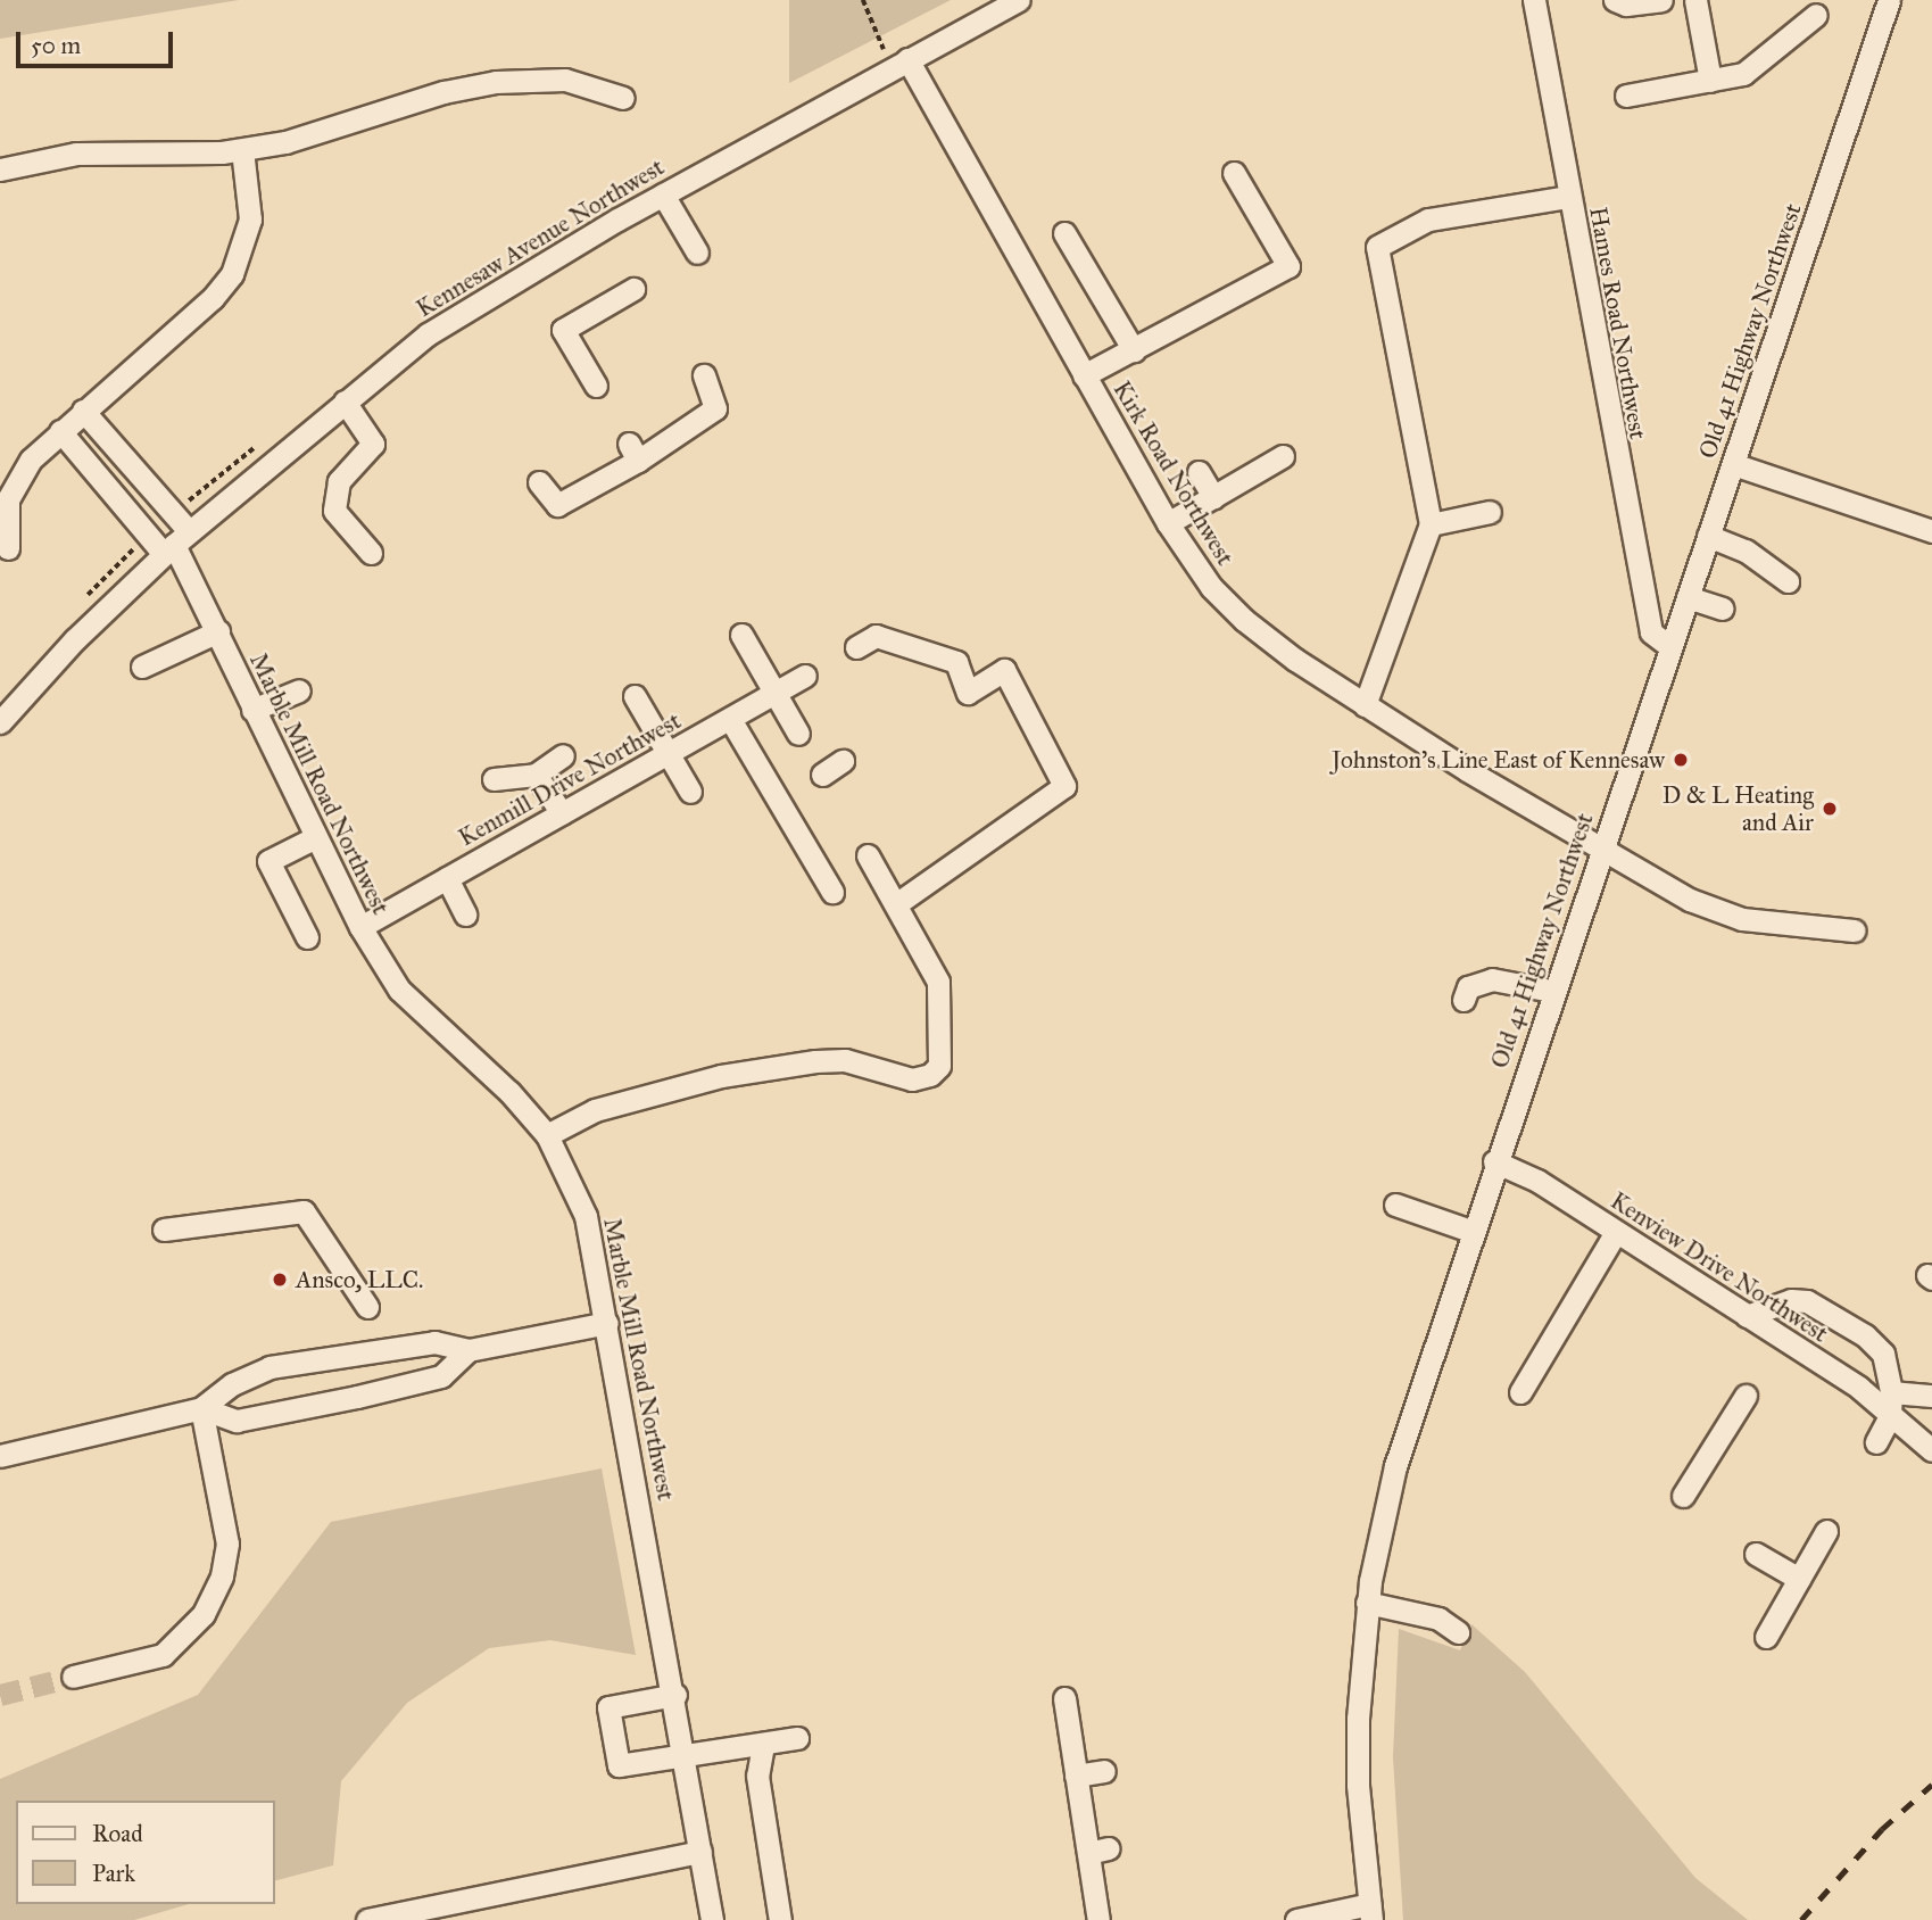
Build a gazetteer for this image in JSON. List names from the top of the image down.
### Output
{
  "streets": {
    "street": [
      "Kennesaw Avenue Northwest",
      "Hames Road Northwest",
      "Old 41 Highway Northwest",
      "Kirk Road Northwest",
      "Kenmill Drive Northwest",
      "Marble Mill Road Northwest",
      "Kenview Drive Northwest"
    ]
  },
  "crossings": [
    ["Kennesaw Avenue Northwest", "Kirk Road Northwest"],
    ["Kennesaw Avenue Northwest", "Marble Mill Road Northwest"],
    ["Hames Road Northwest", "Old 41 Highway Northwest"],
    ["Old 41 Highway Northwest", "Kirk Road Northwest"],
    ["Old 41 Highway Northwest", "Kenview Drive Northwest"],
    ["Kenmill Drive Northwest", "Marble Mill Road Northwest"]
  ],
  "places": ["Johnston's Line East of Kennesaw", "D & L Heating and Air", "Ansco, LLC."],
  "legend": ["Road", "Park"],
  "scale_bar": "50 m"
}
